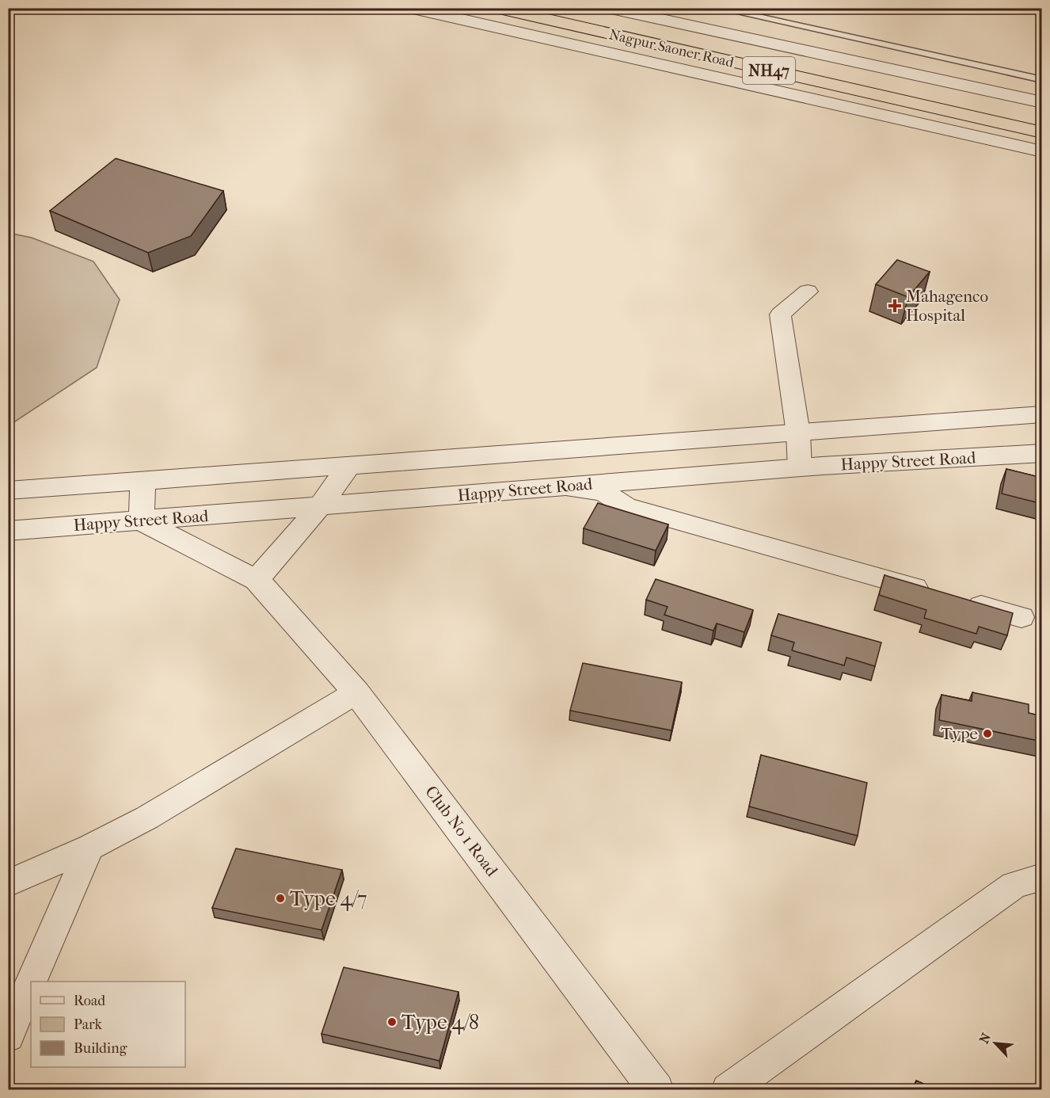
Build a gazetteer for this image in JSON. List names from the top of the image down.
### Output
{
  "streets": {
    "highway": ["Nagpur Saoner Road", "NH47"],
    "street": ["Happy Street Road", "Club No 1 Road"]
  },
  "places": {
    "health": ["Mahagenco Hospital"],
    "other": ["Type", "Type 4/7", "Type 4/8"]
  },
  "legend": ["Road", "Park", "Building"],
  "north": "top left"
}
